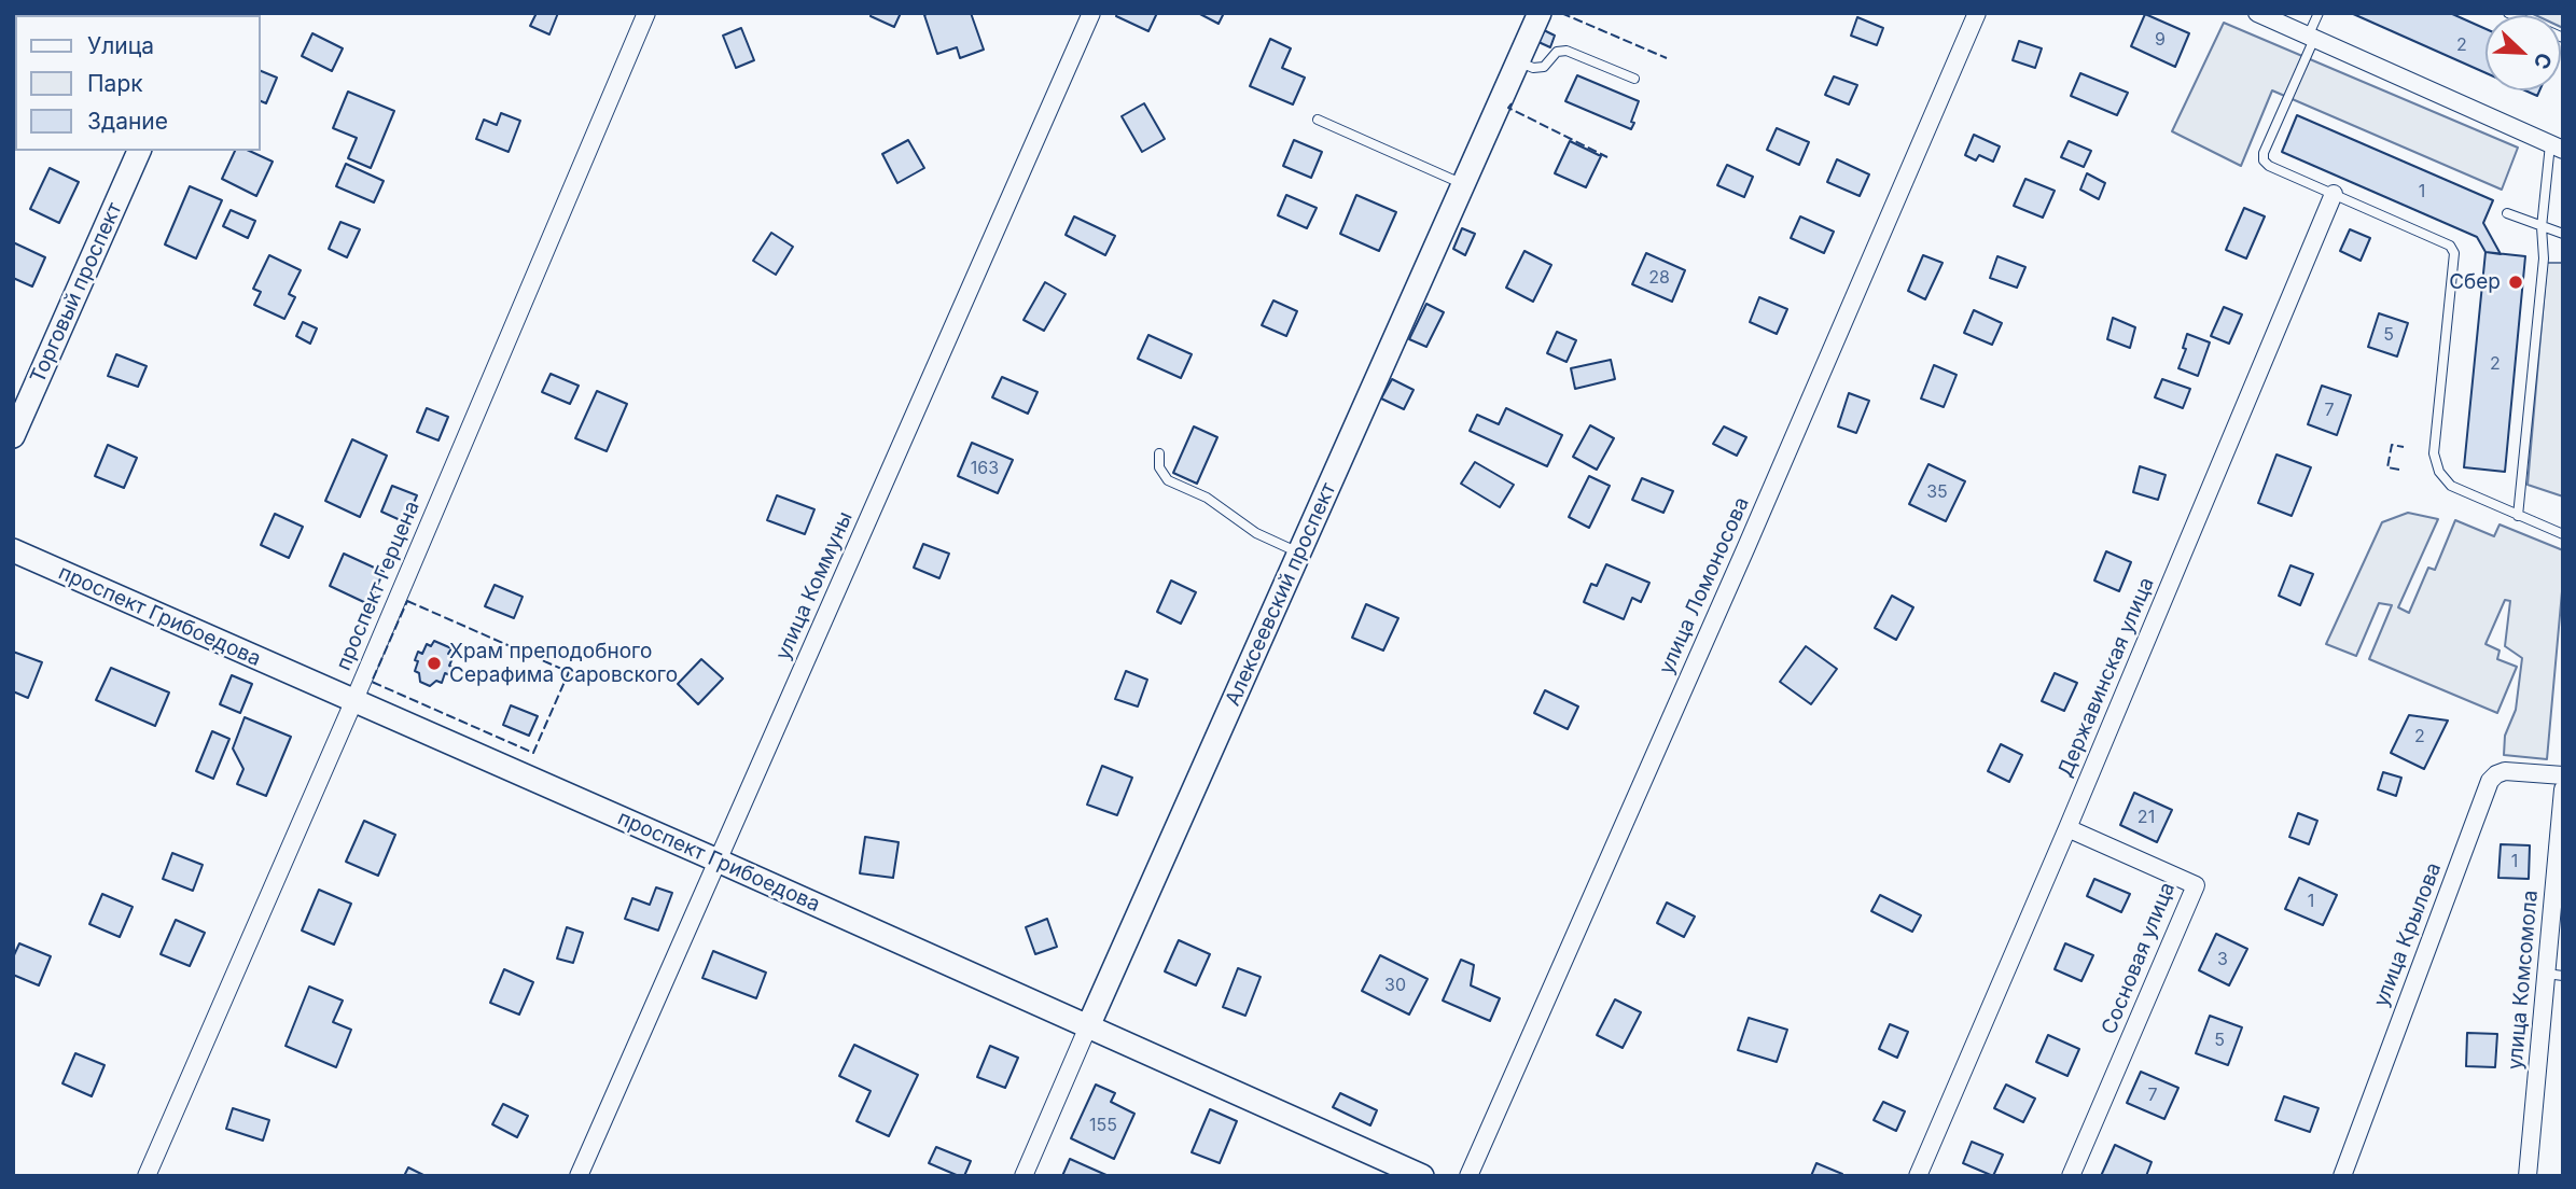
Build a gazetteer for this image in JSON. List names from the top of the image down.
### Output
{
  "streets": {
    "street": [
      "Торговый проспект",
      "проспект Герцена",
      "улица Коммуны",
      "улица Ломоносова",
      "Алексеевский проспект",
      "проспект Грибоедова",
      "Державинская улица",
      "улица Крылова",
      "Сосновая улица",
      "улица Комсомола"
    ]
  },
  "crossings": [
    ["проспект Герцена", "проспект Грибоедова"],
    ["улица Коммуны", "проспект Грибоедова"],
    ["Алексеевский проспект", "проспект Грибоедова"],
    ["Державинская улица", "Сосновая улица"]
  ],
  "places": ["Сбер", "Храм преподобного Серафима Саровского"],
  "house_numbers": [
    "9",
    "2",
    "1",
    "28",
    "5",
    "2",
    "7",
    "163",
    "35",
    "2",
    "21",
    "1",
    "1",
    "3",
    "30",
    "5",
    "7",
    "155"
  ],
  "legend": ["Улица", "Парк", "Здание"],
  "north": "bottom right"
}
